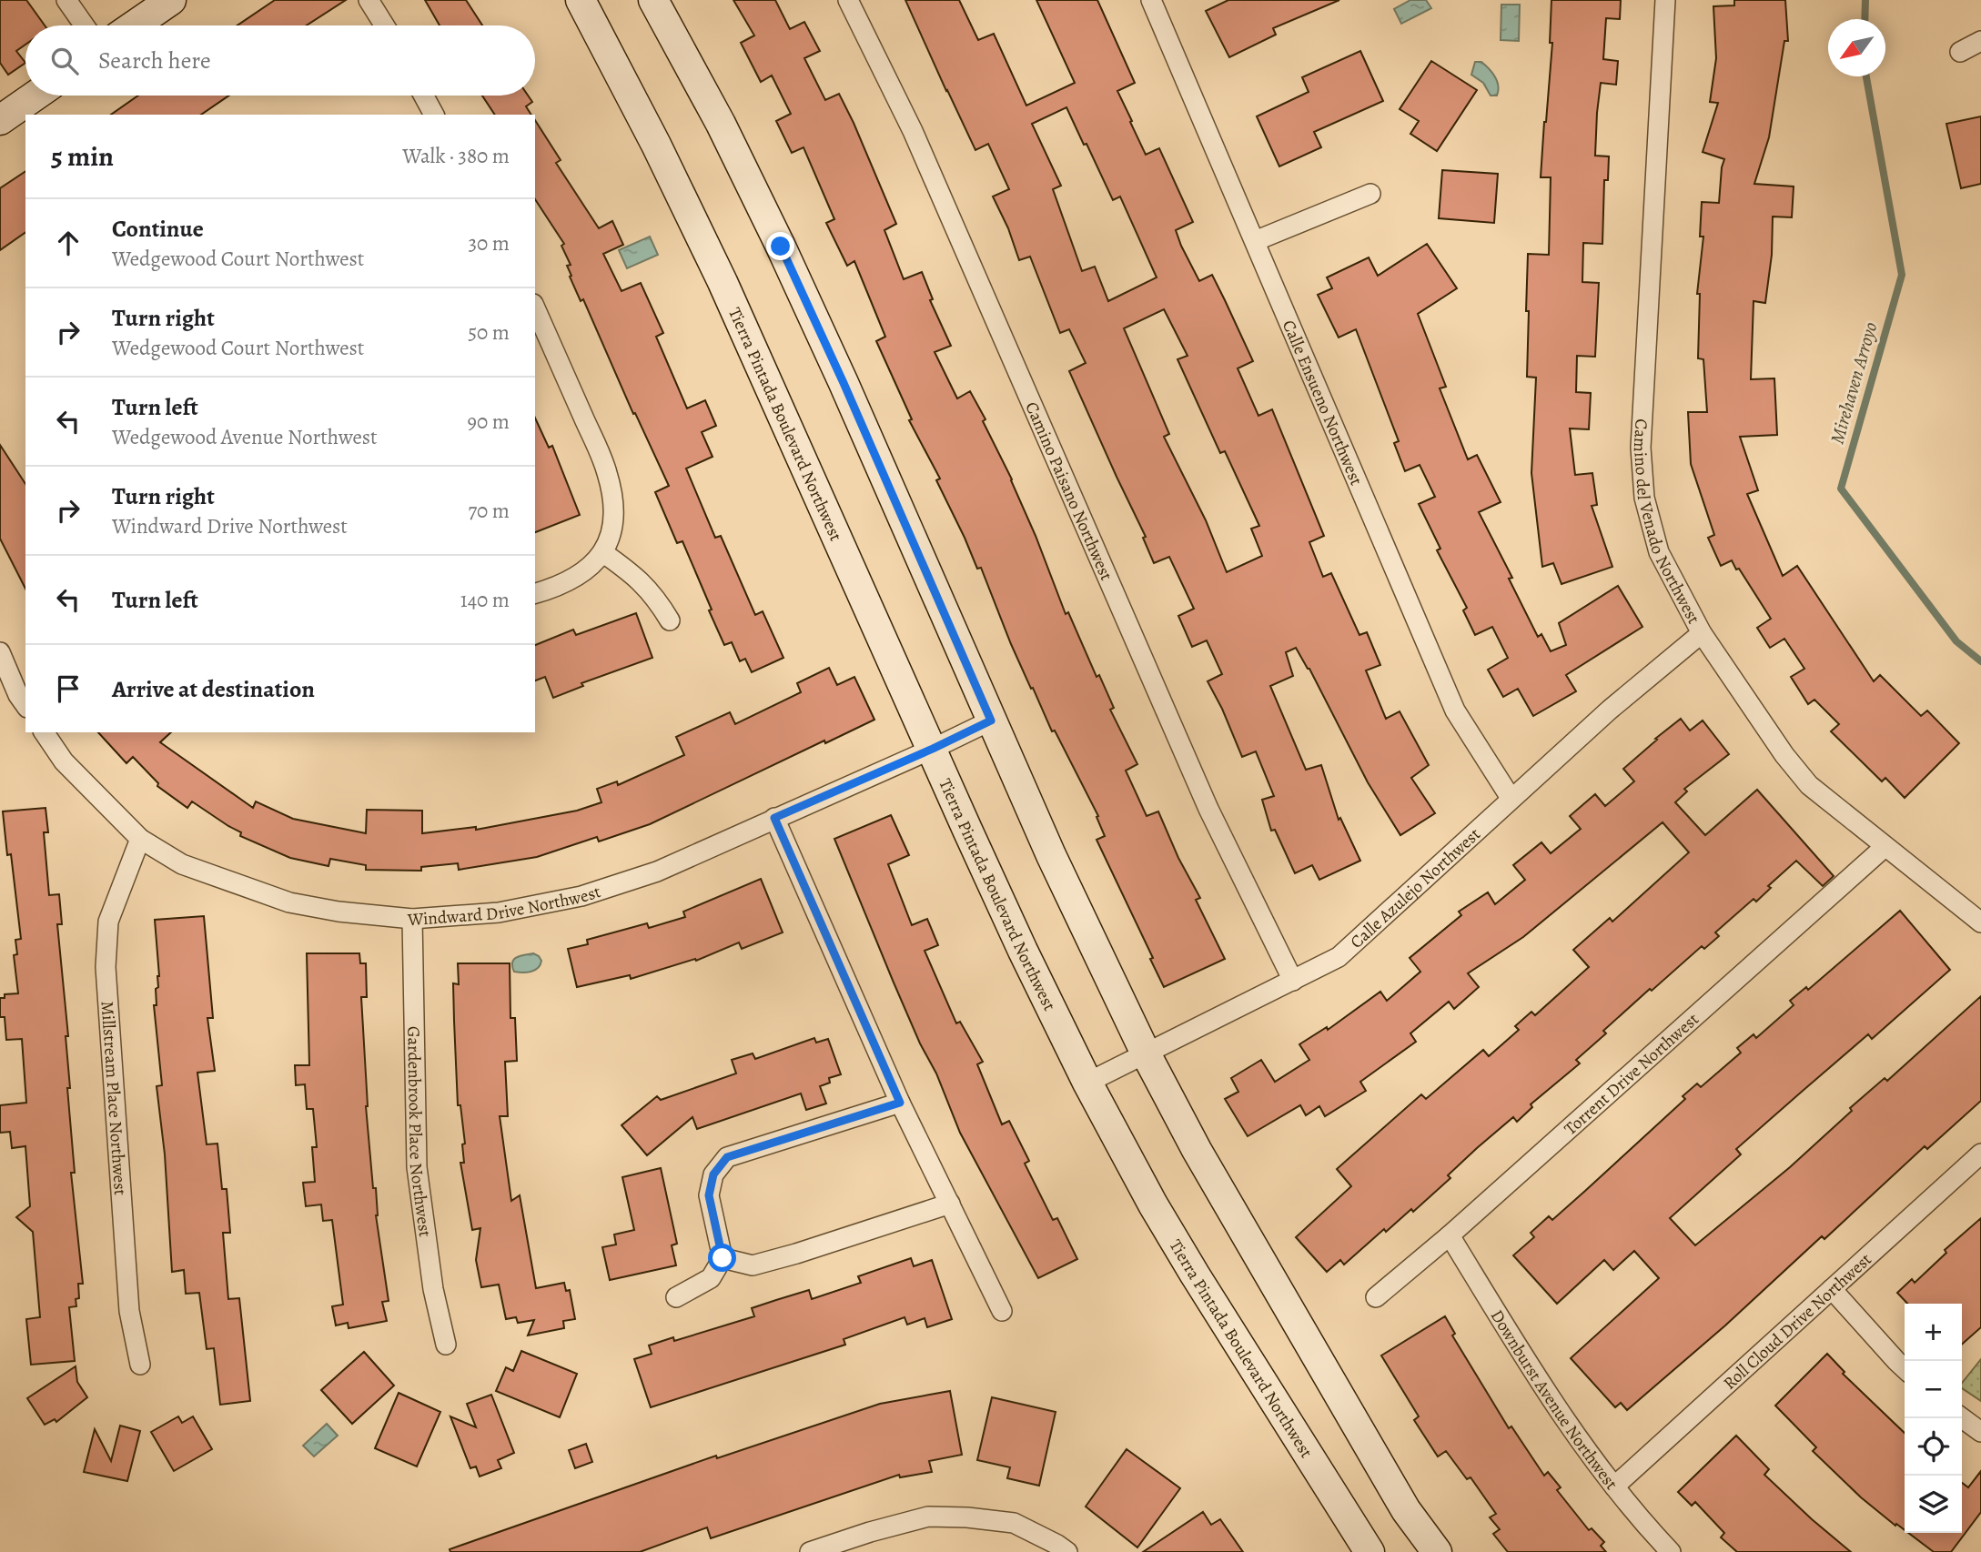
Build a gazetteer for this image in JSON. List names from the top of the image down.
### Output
{
  "streets": {
    "main road": ["Tierra Pintada Boulevard Northwest"],
    "street": [
      "Calle Ensueno Northwest",
      "Camino Paisano Northwest",
      "Camino del Venado Northwest",
      "Calle Azulejo Northwest",
      "Windward Drive Northwest",
      "Torrent Drive Northwest",
      "Millstream Place Northwest",
      "Gardenbrook Place Northwest",
      "Roll Cloud Drive Northwest",
      "Downburst Avenue Northwest"
    ]
  },
  "crossings": [
    ["Calle Ensueno Northwest", "Calle Azulejo Northwest"],
    ["Tierra Pintada Boulevard Northwest", "Calle Azulejo Northwest"],
    ["Tierra Pintada Boulevard Northwest", "Windward Drive Northwest"],
    ["Camino Paisano Northwest", "Calle Azulejo Northwest"],
    ["Camino del Venado Northwest", "Calle Azulejo Northwest"],
    ["Camino del Venado Northwest", "Torrent Drive Northwest"],
    ["Windward Drive Northwest", "Millstream Place Northwest"],
    ["Windward Drive Northwest", "Gardenbrook Place Northwest"],
    ["Torrent Drive Northwest", "Downburst Avenue Northwest"],
    ["Roll Cloud Drive Northwest", "Downburst Avenue Northwest"]
  ],
  "water": ["Mirehaven Arroyo"],
  "north": "bottom left",
  "page": {
    "search": "Search here",
    "heading": ["5 min", "Walk · 380 m"],
    "list": [
      ["Continue", "Wedgewood Court Northwest", "30 m"],
      ["Turn right", "Wedgewood Court Northwest", "50 m"],
      ["Turn left", "Wedgewood Avenue Northwest", "90 m"],
      ["Turn right", "Windward Drive Northwest", "70 m"],
      ["Turn left", "140 m"],
      "Arrive at destination"
    ],
    "map_buttons": ["+", "−"]
  }
}
